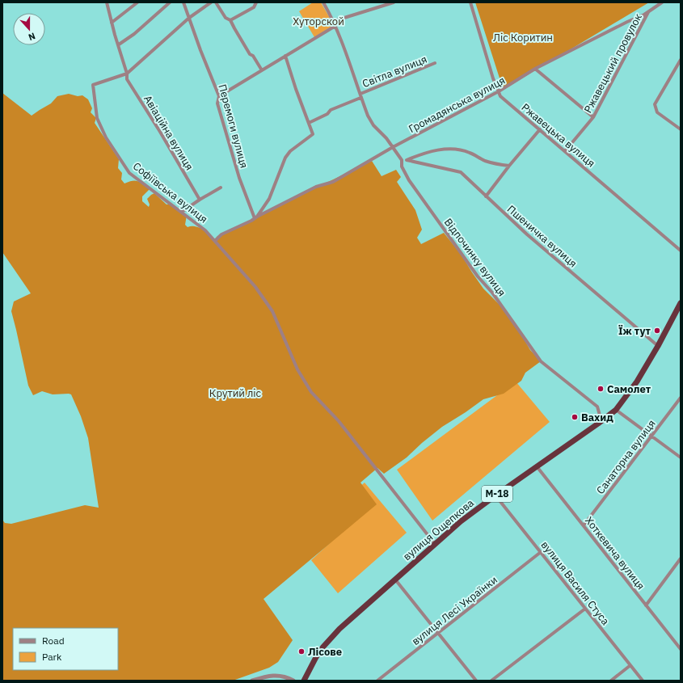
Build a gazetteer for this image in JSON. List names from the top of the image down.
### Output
{
  "streets": {
    "highway": ["М-18", "вулиця Ощепкова"],
    "street": [
      "Ржавецький провулок",
      "Світла вулиця",
      "Громадянська вулиця",
      "Перемоги вулиця",
      "Авіаційна вулиця",
      "Ржавецька вулиця",
      "Софіївська вулиця",
      "Пшеничка вулиця",
      "Відпочинку вулиця",
      "Санаторна вулиця",
      "Хоткевича вулиця",
      "вулиця Василя Стуса",
      "вулиця Лесі Українки"
    ]
  },
  "crossings": [
    ["Ржавецький провулок", "Громадянська вулиця"],
    ["Ржавецький провулок", "Ржавецька вулиця"],
    ["Громадянська вулиця", "Перемоги вулиця"],
    ["Громадянська вулиця", "Ржавецька вулиця"],
    ["Авіаційна вулиця", "Софіївська вулиця"],
    ["Софіївська вулиця", "вулиця Ощепкова"],
    ["Пшеничка вулиця", "вулиця Ощепкова"],
    ["Відпочинку вулиця", "вулиця Ощепкова"],
    ["Санаторна вулиця", "Хоткевича вулиця"],
    ["вулиця Ощепкова", "Хоткевича вулиця"],
    ["вулиця Ощепкова", "вулиця Василя Стуса"],
    ["вулиця Василя Стуса", "вулиця Лесі Українки"]
  ],
  "parks": ["Хуторской", "Ліс Коритин", "Крутий ліс"],
  "places": [
    "Їж тут",
    "Самолет",
    "Вахид",
    "Лісове"
  ],
  "legend": ["Road", "Park"],
  "north": "bottom"
}
